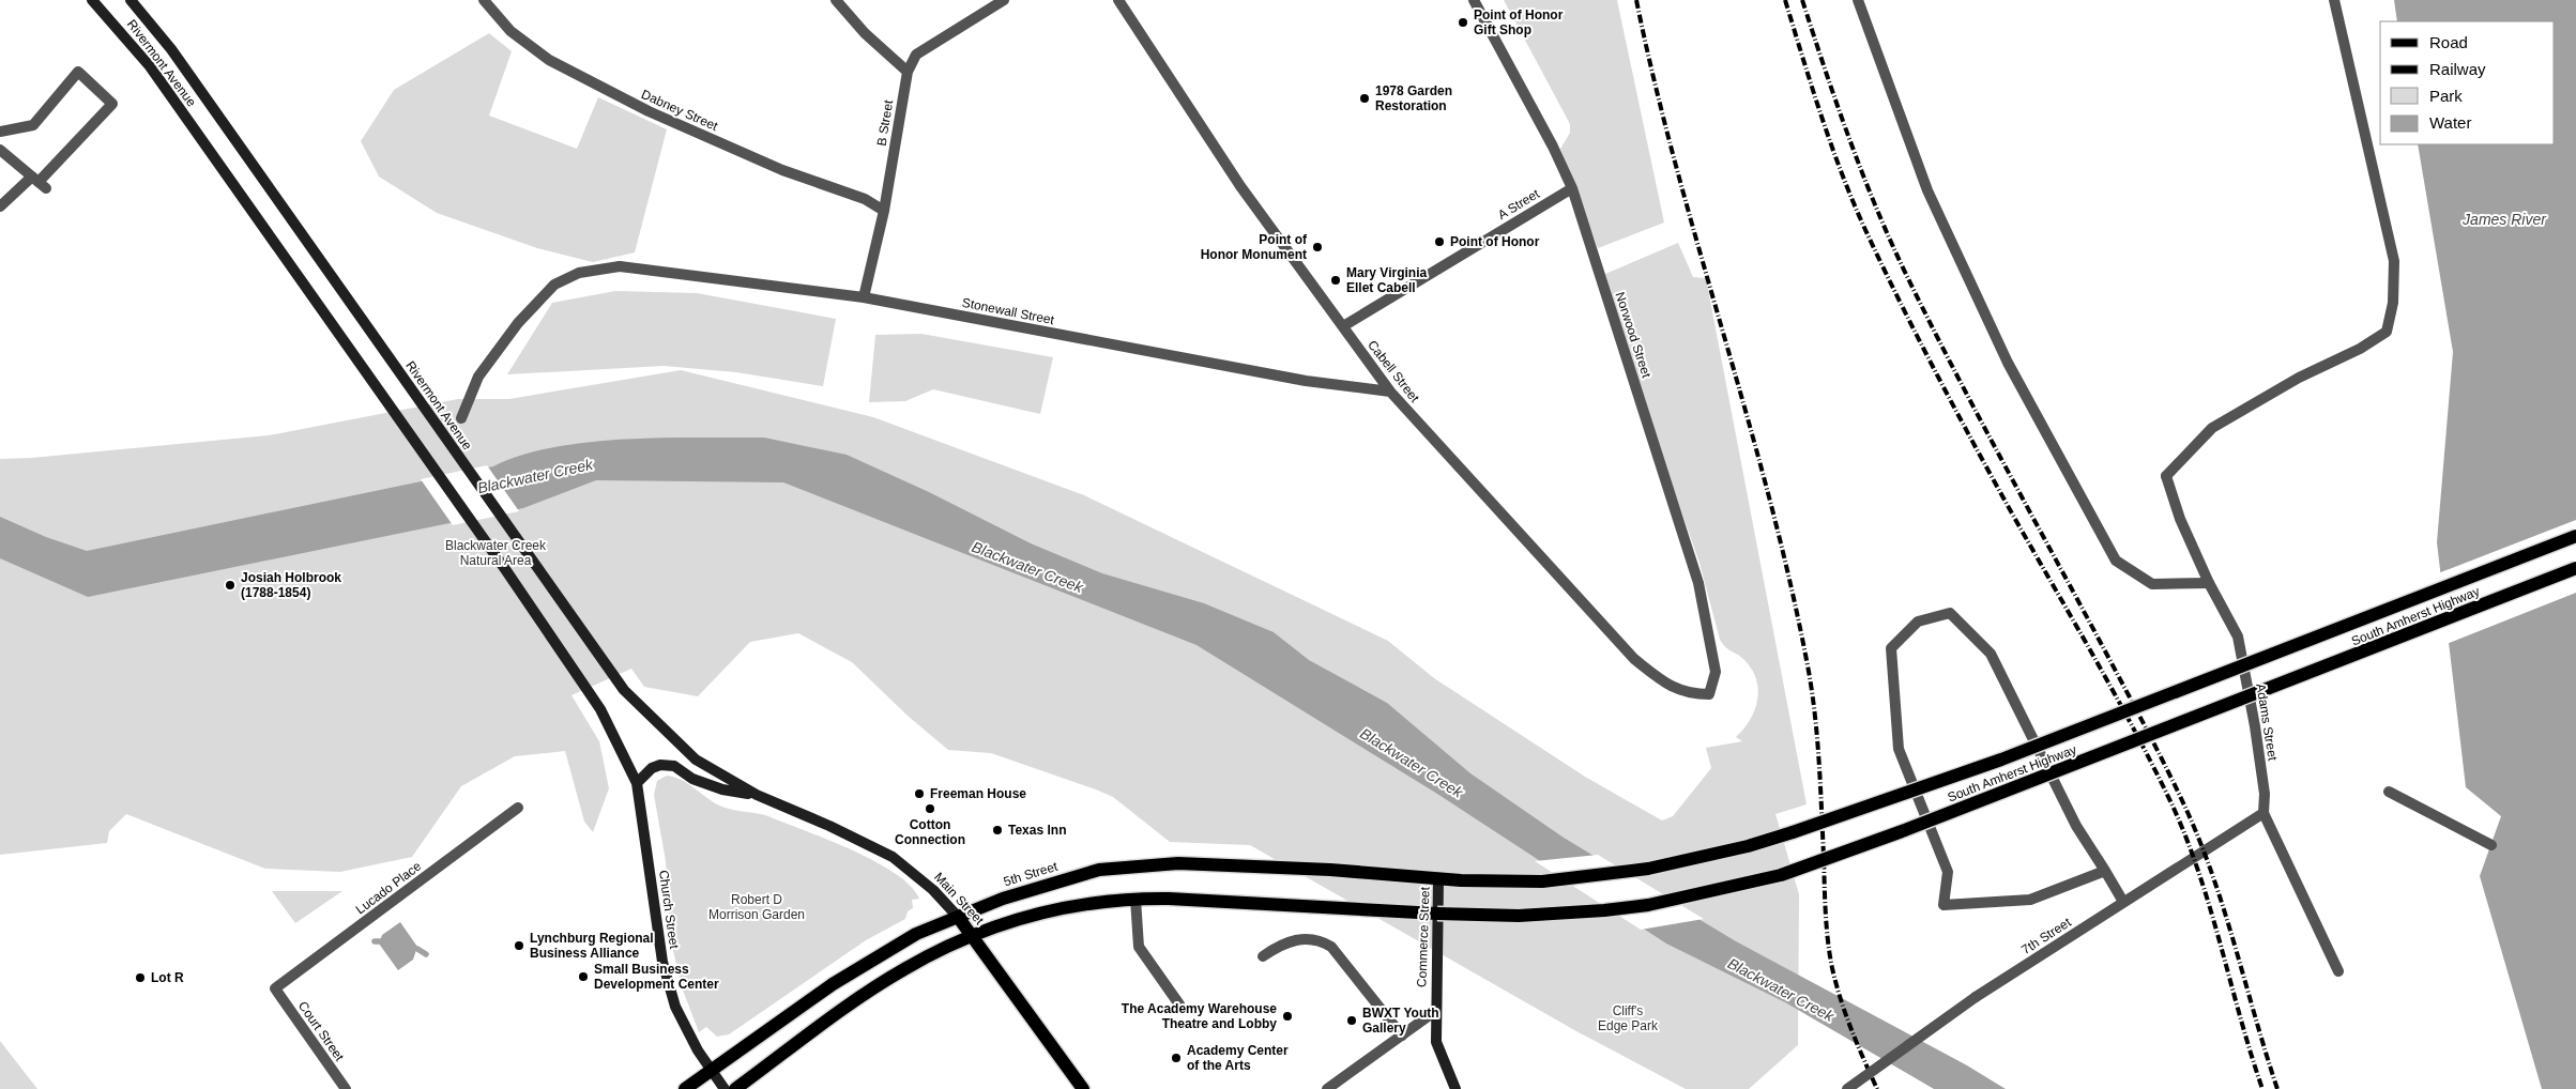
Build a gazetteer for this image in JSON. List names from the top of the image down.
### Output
{
  "streets": {
    "main road": [
      "Rivermont Avenue",
      "South Amherst Highway",
      "5th Street",
      "Main Street",
      "Church Street",
      "Commerce Street"
    ],
    "street": [
      "Dabney Street",
      "B Street",
      "A Street",
      "Stonewall Street",
      "Norwood Street",
      "Cabell Street",
      "Adams Street",
      "Lucado Place",
      "7th Street",
      "Court Street"
    ]
  },
  "crossings": [
    ["Rivermont Avenue", "Main Street"],
    ["Rivermont Avenue", "Church Street"],
    ["Dabney Street", "B Street"],
    ["B Street", "Stonewall Street"],
    ["A Street", "Norwood Street"],
    ["A Street", "Cabell Street"],
    ["Stonewall Street", "Cabell Street"],
    ["Norwood Street", "Cabell Street"],
    ["South Amherst Highway", "5th Street"],
    ["South Amherst Highway", "Commerce Street"],
    ["Adams Street", "7th Street"],
    ["5th Street", "Main Street"],
    ["5th Street", "Church Street"],
    ["5th Street", "Commerce Street"],
    ["Lucado Place", "Court Street"]
  ],
  "water": ["James River", "Blackwater Creek"],
  "parks": ["Blackwater Creek Natural Area", "Robert D Morrison Garden", "Cliff's Edge Park"],
  "places": [
    "Point of Honor Gift Shop",
    "1978 Garden Restoration",
    "Point of Honor",
    "Point of Honor Monument",
    "Mary Virginia Ellet Cabell",
    "Josiah Holbrook (1788-1854)",
    "Freeman House",
    "Cotton Connection",
    "Texas Inn",
    "Lynchburg Regional Business Alliance",
    "Small Business Development Center",
    "Lot R",
    "The Academy Warehouse Theatre and Lobby",
    "BWXT Youth Gallery",
    "Academy Center of the Arts"
  ],
  "legend": [
    "Road",
    "Railway",
    "Park",
    "Water"
  ]
}
